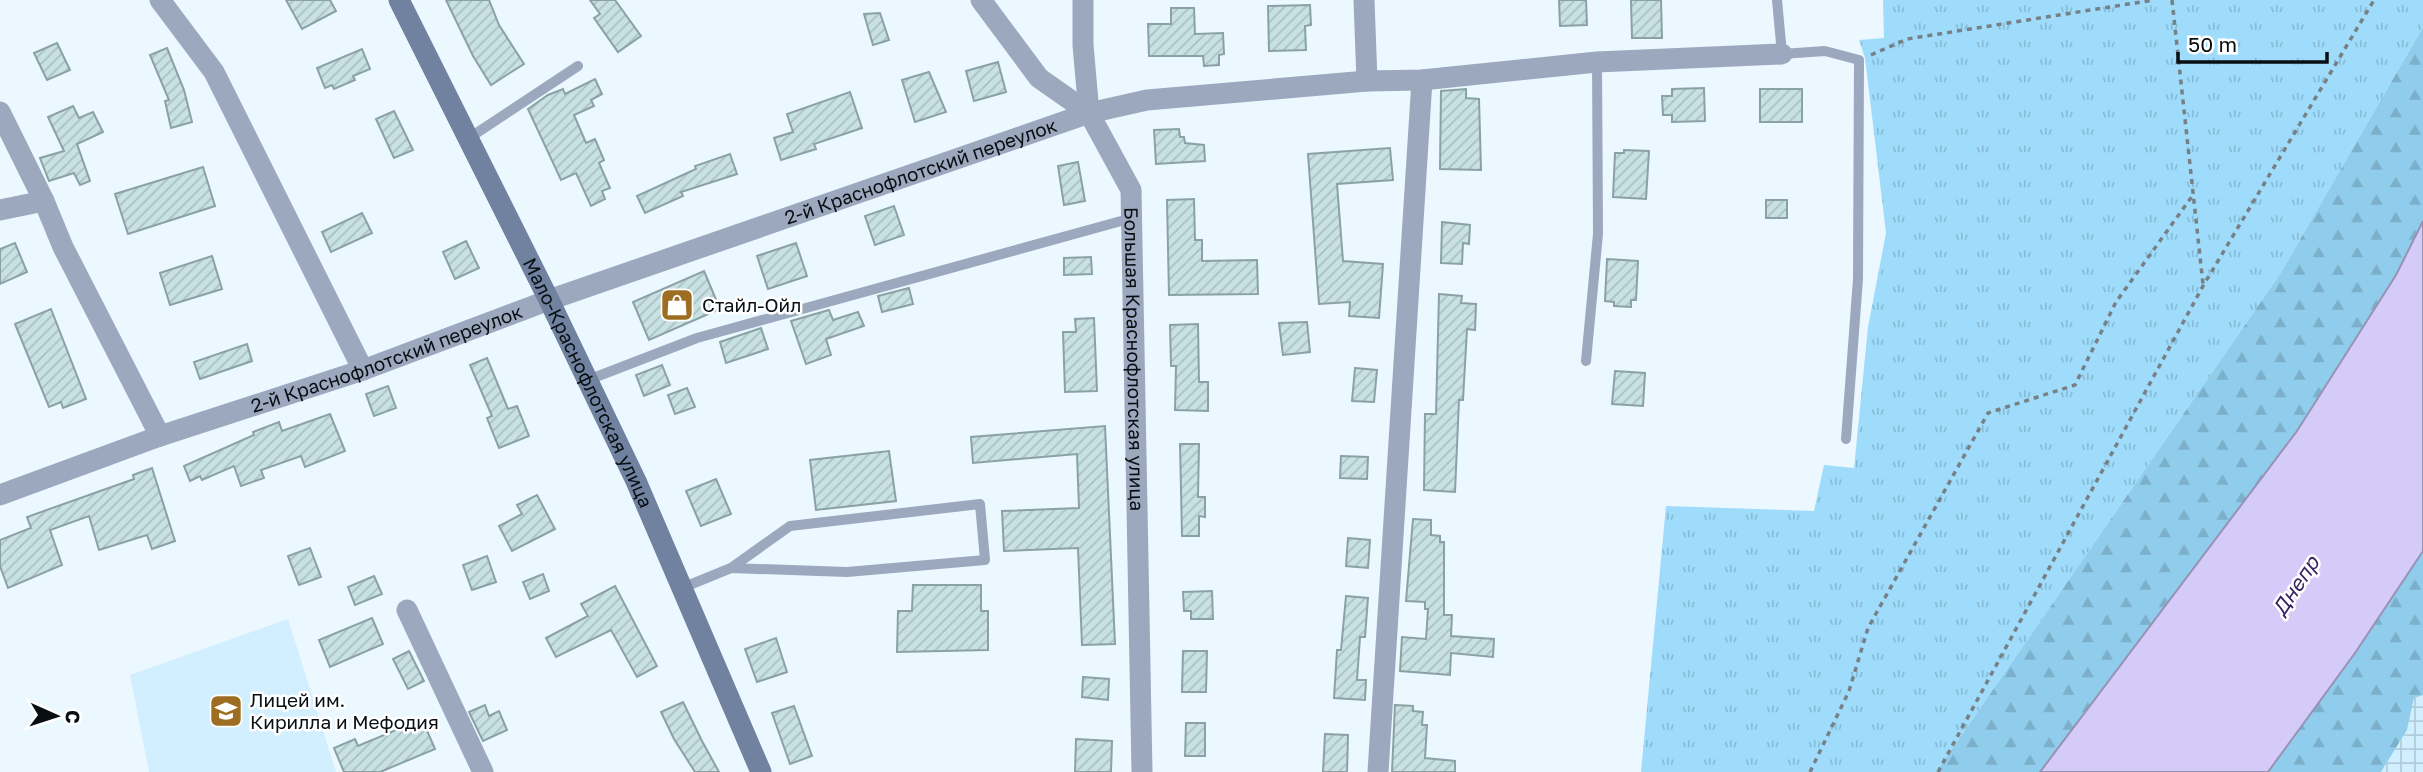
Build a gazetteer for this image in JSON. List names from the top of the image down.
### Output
{
  "streets": {
    "street": ["2-й Краснофлотский переулок", "Большая Краснофлотская улица", "Мало-Краснофлотская улица"]
  },
  "crossings": [
    ["2-й Краснофлотский переулок", "Большая Краснофлотская улица"],
    ["2-й Краснофлотский переулок", "Мало-Краснофлотская улица"]
  ],
  "water": ["Днепр"],
  "places": {
    "shop": ["Стайл-Ойл"],
    "school or university": ["Лицей им. Кирилла и Мефодия"]
  },
  "scale_bar": "50 m",
  "north": "right"
}
